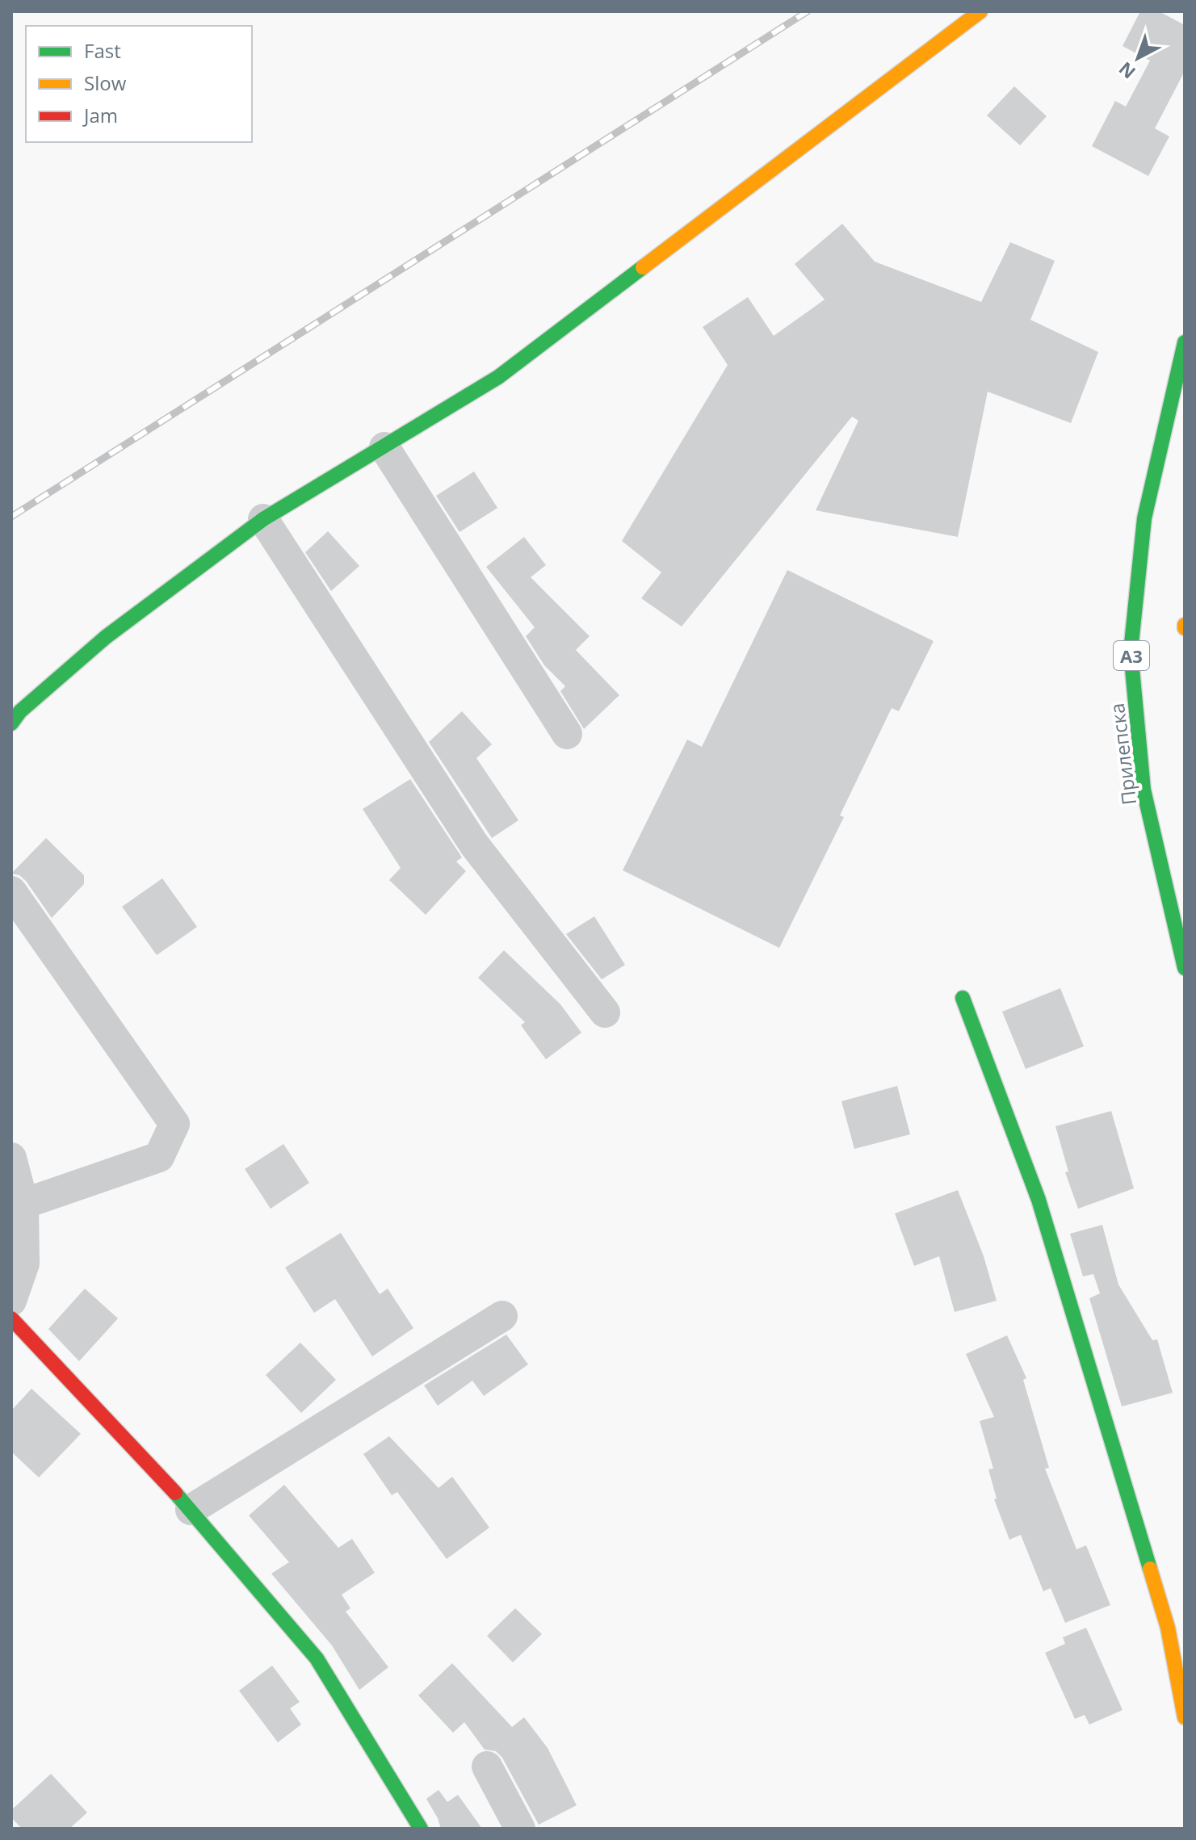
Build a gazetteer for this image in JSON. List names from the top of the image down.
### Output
{
  "streets": {
    "street": ["A3", "Прилепска"]
  },
  "legend": ["Fast", "Slow", "Jam"],
  "north": "bottom left"
}
